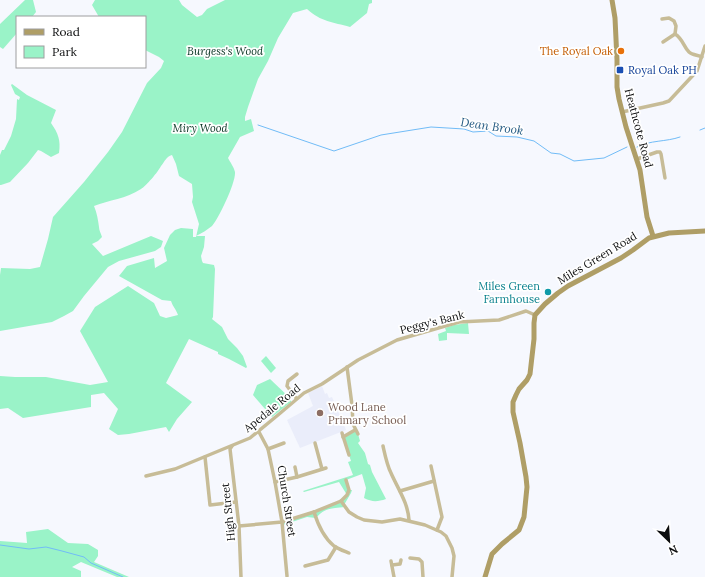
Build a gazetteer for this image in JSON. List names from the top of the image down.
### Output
{
  "streets": {
    "street": [
      "Heathcote Road",
      "Miles Green Road",
      "Peggy's Bank",
      "Apedale Road",
      "Church Street",
      "High Street"
    ]
  },
  "crossings": [
    ["Heathcote Road", "Miles Green Road"],
    ["Miles Green Road", "Peggy's Bank"],
    ["Peggy's Bank", "Apedale Road"],
    ["Apedale Road", "Church Street"],
    ["Apedale Road", "High Street"]
  ],
  "water": ["Dean Brook"],
  "parks": ["Burgess's Wood", "Miry Wood"],
  "places": {
    "other": ["The Royal Oak", "Miles Green Farmhouse", "Wood Lane Primary School"],
    "transit": ["Royal Oak PH"]
  },
  "legend": ["Road", "Park"],
  "north": "bottom right"
}
